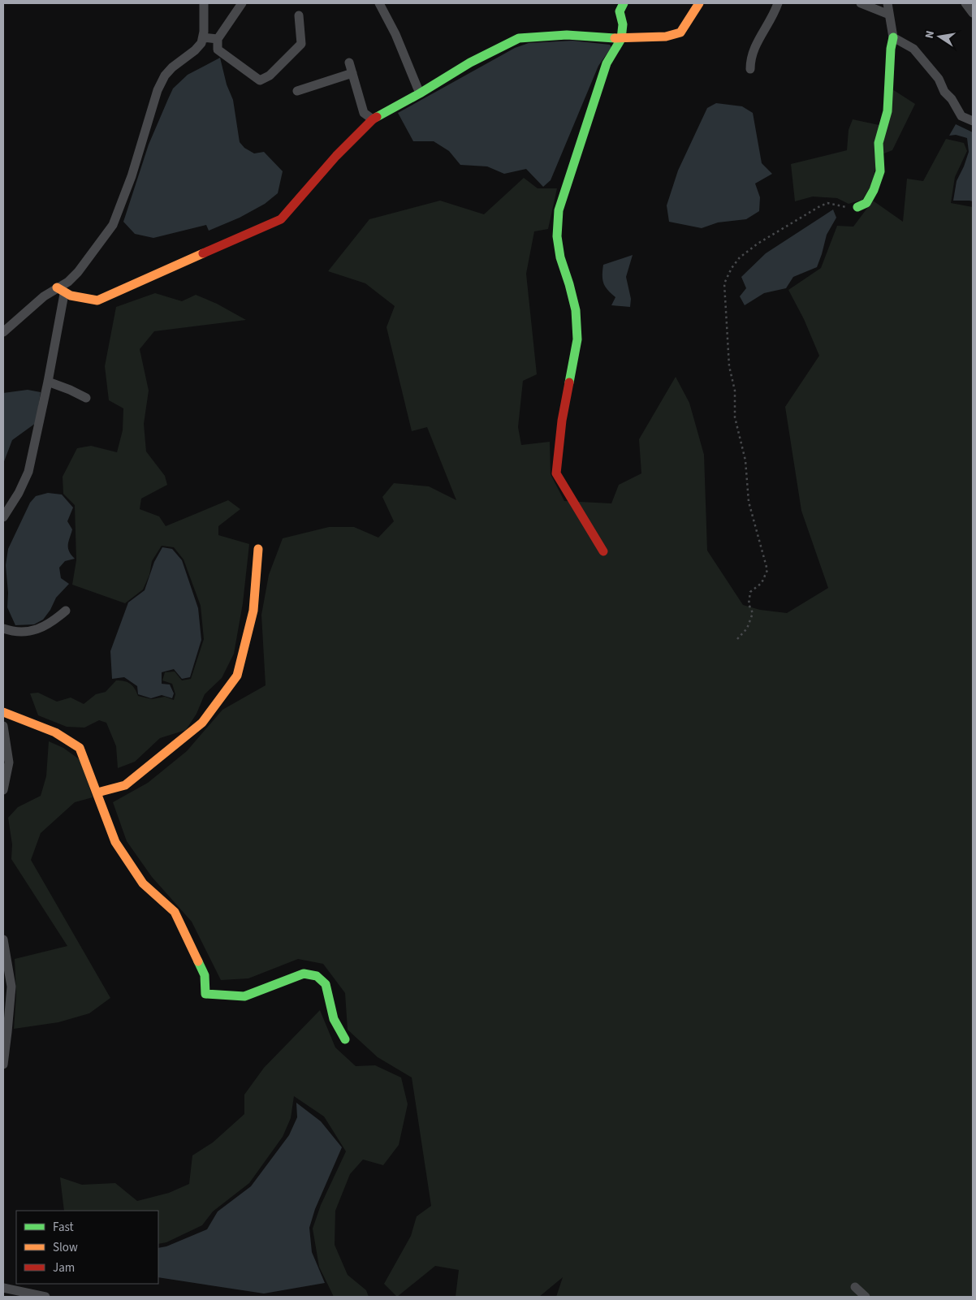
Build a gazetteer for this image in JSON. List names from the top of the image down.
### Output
{
  "legend": ["Fast", "Slow", "Jam"],
  "north": "left"
}
